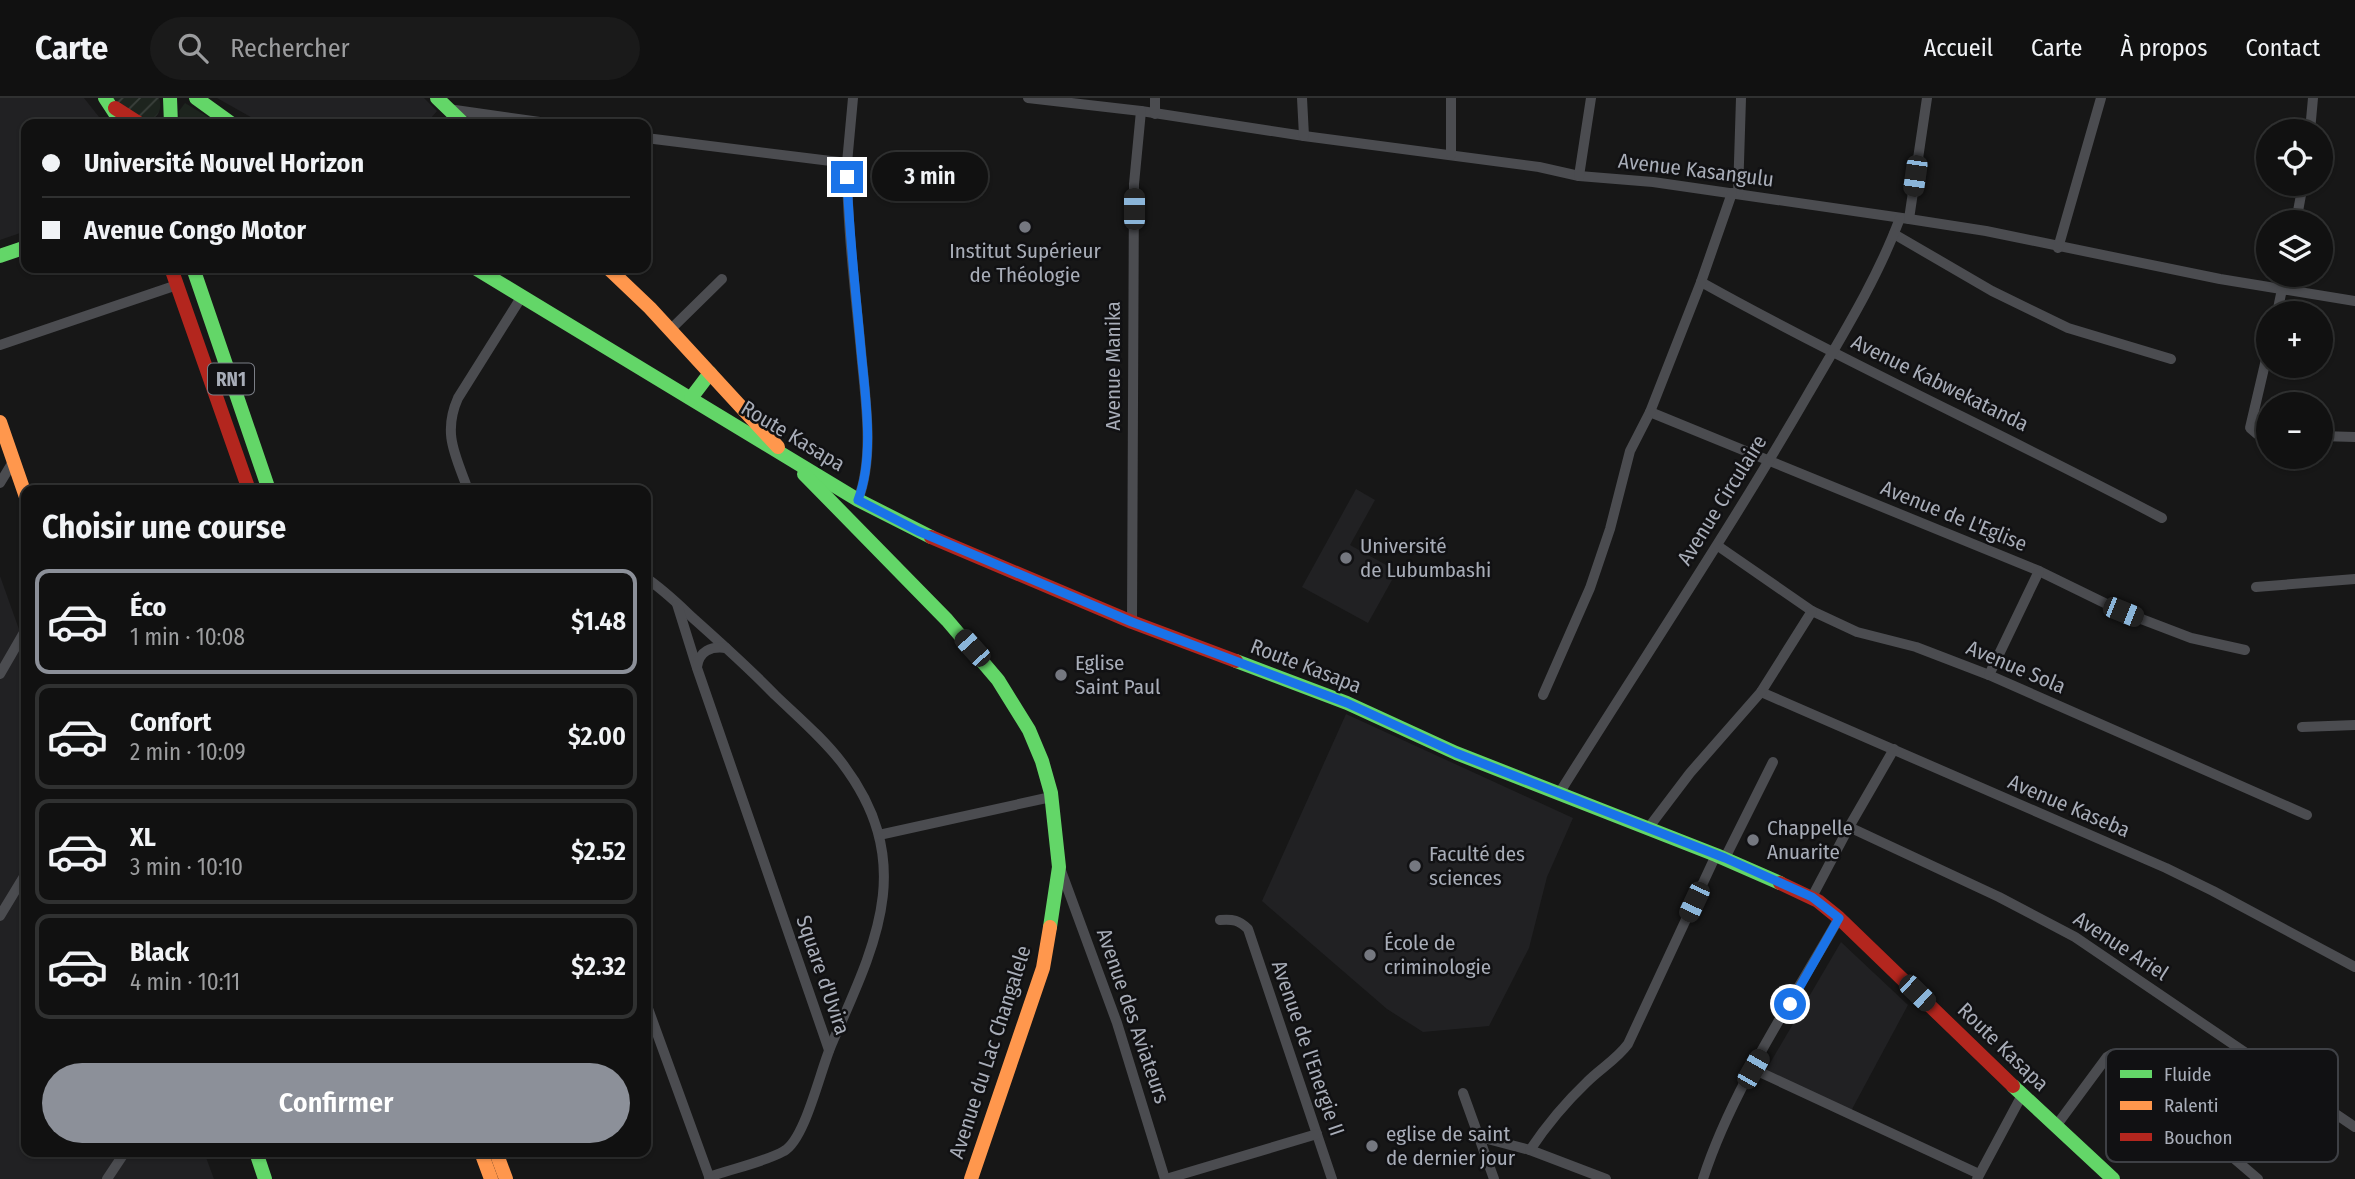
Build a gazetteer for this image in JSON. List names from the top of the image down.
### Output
{
  "streets": {
    "main road": ["RN1", "Route Kasapa", "Avenue du Lac Changalele"],
    "street": [
      "Avenue Kasangulu",
      "Avenue Manika",
      "Avenue Kabwekatanda",
      "Avenue Circulaire",
      "Avenue de L'Eglise",
      "Avenue Sola",
      "Avenue Kaseba",
      "Avenue Ariel",
      "Square d'Uvira",
      "Avenue des Aviateurs",
      "Avenue de l'Energie II"
    ]
  },
  "crossings": [
    ["Avenue Kasangulu", "Avenue Manika"],
    ["Avenue Kasangulu", "Avenue Circulaire"],
    ["Avenue Manika", "Route Kasapa"],
    ["Avenue Kabwekatanda", "Avenue Circulaire"],
    ["Route Kasapa", "Avenue Circulaire"],
    ["Route Kasapa", "Avenue du Lac Changalele"],
    ["Avenue Circulaire", "Avenue de L'Eglise"],
    ["Avenue Circulaire", "Avenue Sola"],
    ["Avenue des Aviateurs", "Avenue du Lac Changalele"]
  ],
  "places": [
    "Institut Supérieur de Théologie",
    "Université de Lubumbashi",
    "Eglise Saint Paul",
    "Chappelle Anuarite",
    "Faculté des sciences",
    "École de criminologie",
    "eglise de saint de dernier jour"
  ],
  "legend": ["Fluide", "Ralenti", "Bouchon"],
  "page": {
    "header": "Carte",
    "search": "Rechercher",
    "nav": [
      "Accueil",
      "Carte",
      "À propos",
      "Contact"
    ],
    "map_buttons": ["+", "−"],
    "banner": ["Université Nouvel Horizon", "Avenue Congo Motor"],
    "bubble": "3 min",
    "heading": "Choisir une course",
    "list": [
      {
        "name": "Éco",
        "note": "1 min · 10:08",
        "value": "$1.48"
      },
      {
        "name": "Confort",
        "note": "2 min · 10:09",
        "value": "$2.00"
      },
      {
        "name": "XL",
        "note": "3 min · 10:10",
        "value": "$2.52"
      },
      {
        "name": "Black",
        "note": "4 min · 10:11",
        "value": "$2.32"
      }
    ],
    "buttons": "Confirmer"
  }
}
